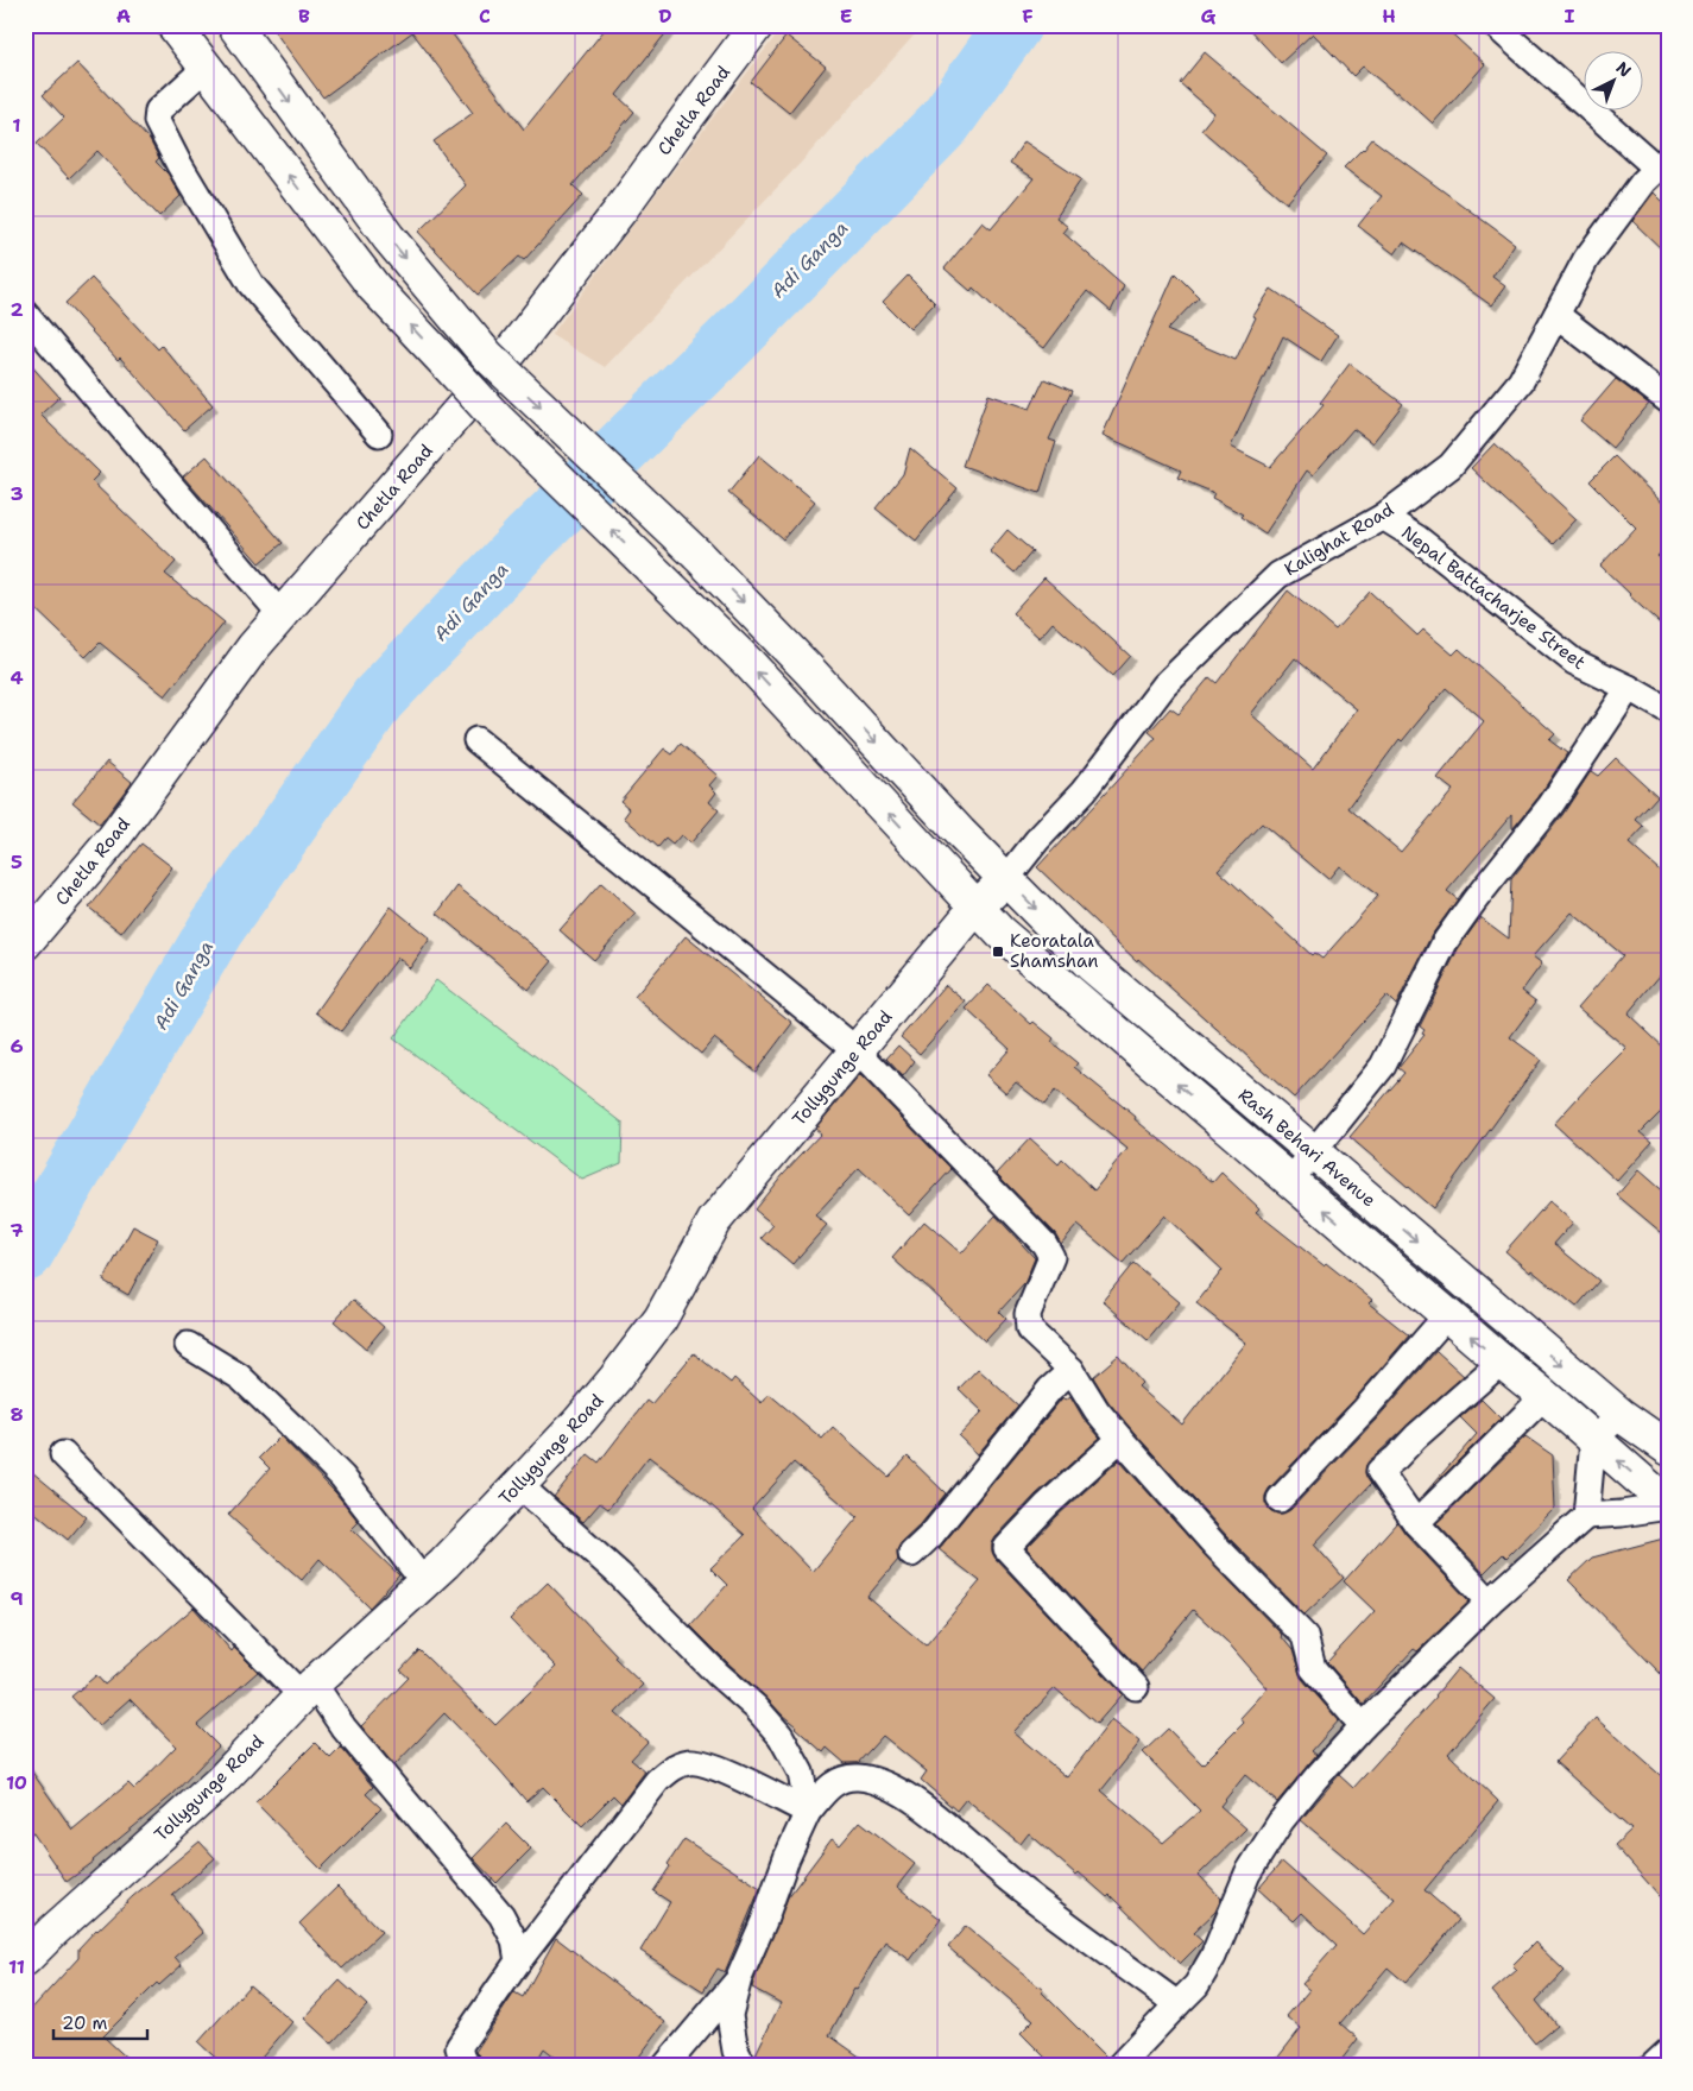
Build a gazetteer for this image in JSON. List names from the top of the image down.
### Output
{
  "streets": {
    "main road": ["Chetla Road", "Tollygunge Road", "Rash Behari Avenue"],
    "street": ["Kalighat Road", "Nepal Battacharjee Street"]
  },
  "crossings": [
    ["Kalighat Road", "Nepal Battacharjee Street"],
    ["Kalighat Road", "Tollygunge Road"],
    ["Kalighat Road", "Rash Behari Avenue"],
    ["Tollygunge Road", "Rash Behari Avenue"]
  ],
  "water": ["Adi Ganga"],
  "places": {
    "transit": ["Keoratala Shamshan"]
  },
  "scale_bar": "20 m",
  "north": "top right",
  "grid": {
    "columns": [
      "A",
      "B",
      "C",
      "D",
      "E",
      "F",
      "G",
      "H",
      "I"
    ],
    "rows": [
      "1",
      "2",
      "3",
      "4",
      "5",
      "6",
      "7",
      "8",
      "9",
      "10",
      "11"
    ]
  }
}
